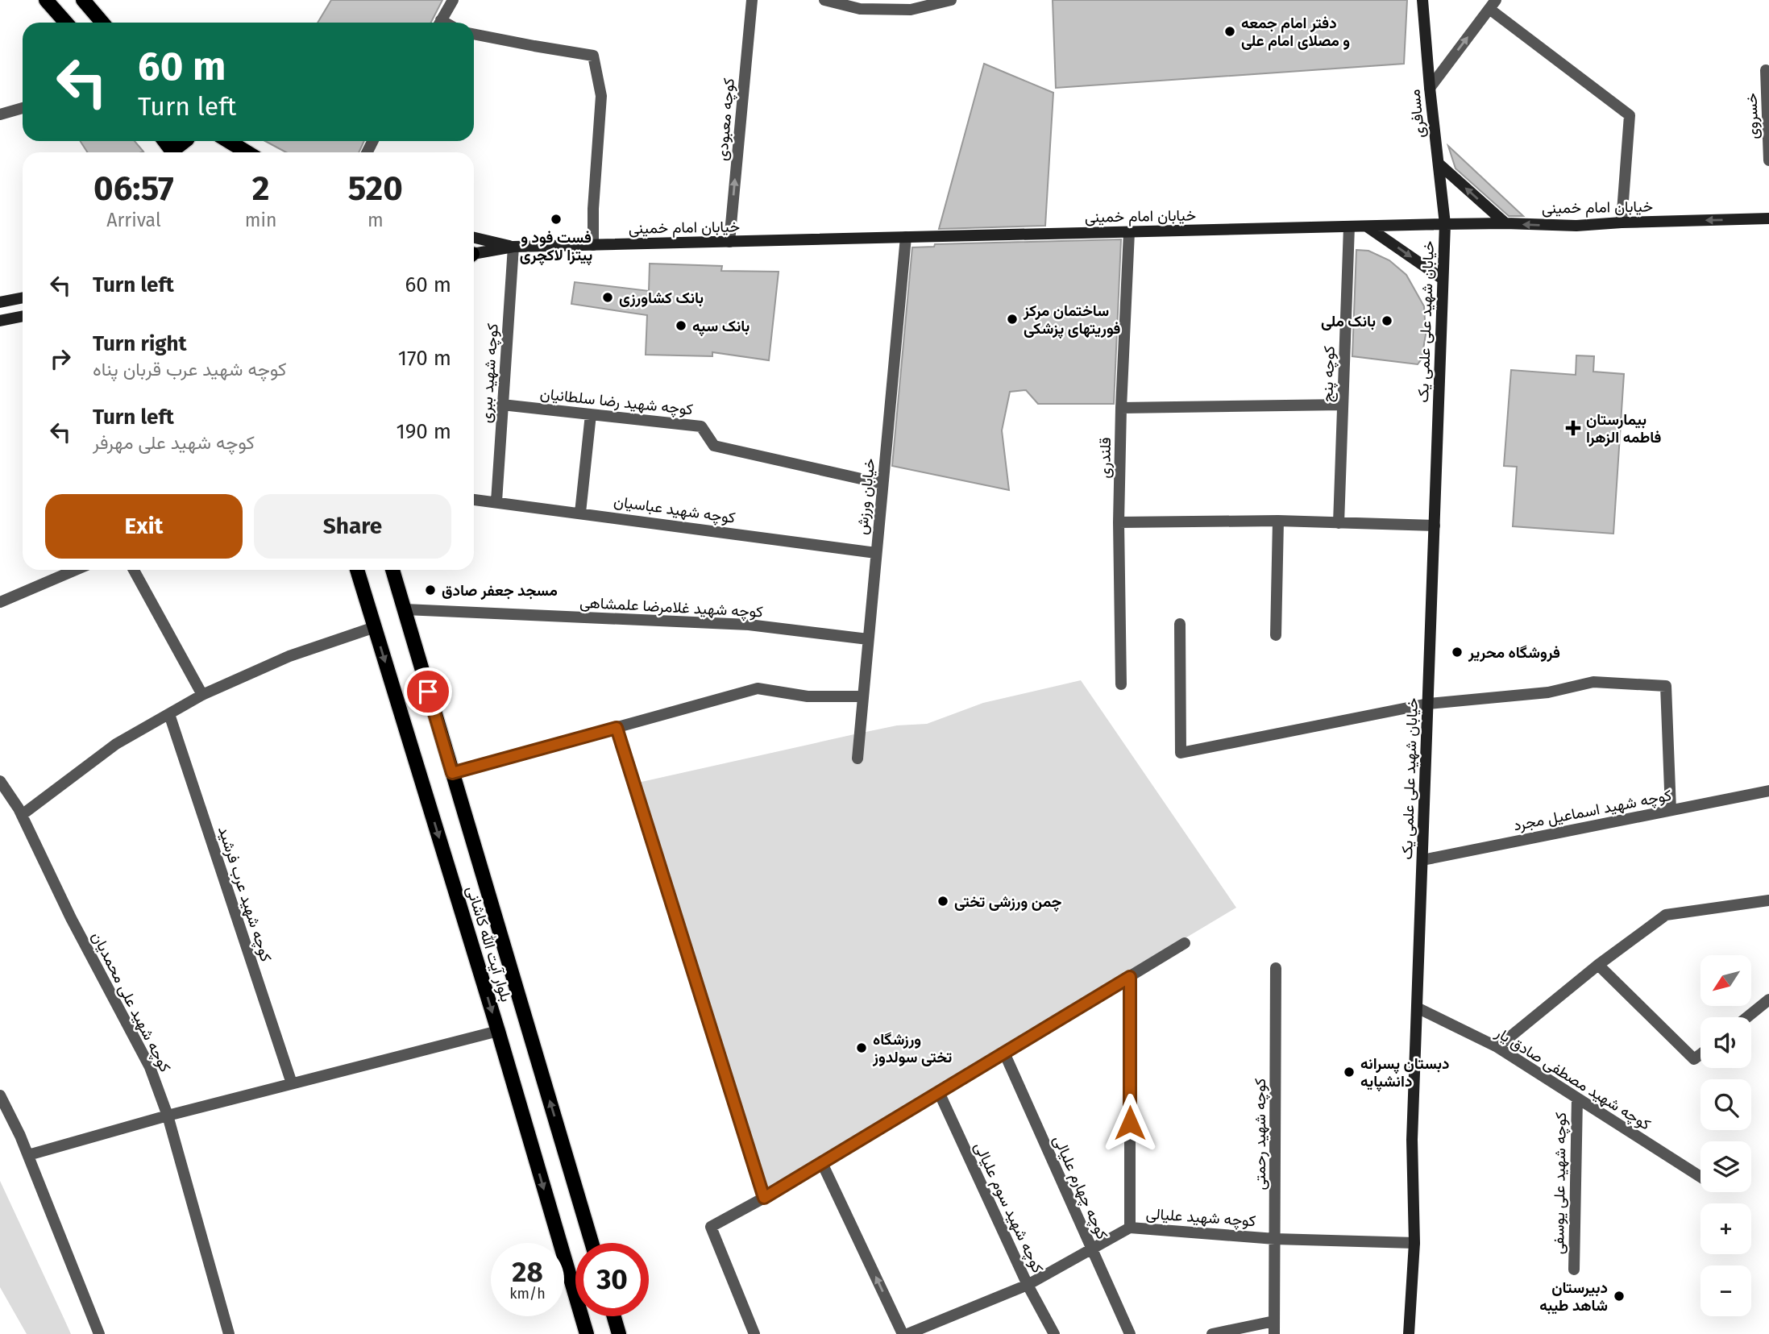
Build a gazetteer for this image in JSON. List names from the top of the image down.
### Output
{
  "streets": {
    "main road": [
      "مسافری",
      "خیابان امام خمینی",
      "خیابان شهید علی علمی یک",
      "بلوار آیت الله کاشانی"
    ],
    "street": [
      "خسروی",
      "کوچه معبودی",
      "کوچه شهید ببری",
      "کوچه پنج",
      "کوچه شهید رضا سلطانیان",
      "قلندری",
      "خیابان ورزش",
      "کوچه شهید عباسیان",
      "کوچه شهید غلامرضا علمشاهی",
      "کوچه شهید اسماعیل مجرد",
      "کوچه شهید عرب فرشید",
      "کوچه شهید علی محمدیان",
      "کوچه شهید مصطفی صادق یار",
      "کوچه شهید رحمتی",
      "کوچه شهید علی یوسفی",
      "کوچه چهارم علیالی",
      "کوچه شهید سوم علیالی",
      "کوچه شهید علیالی"
    ]
  },
  "crossings": [
    ["مسافری", "خیابان امام خمینی"],
    ["مسافری", "خیابان شهید علی علمی یک"],
    ["کوچه معبودی", "خیابان امام خمینی"],
    ["خیابان امام خمینی", "خیابان شهید علی علمی یک"],
    ["خیابان امام خمینی", "کوچه شهید ببری"],
    ["خیابان امام خمینی", "کوچه پنج"],
    ["خیابان امام خمینی", "قلندری"],
    ["خیابان امام خمینی", "خیابان ورزش"],
    ["خیابان شهید علی علمی یک", "کوچه شهید اسماعیل مجرد"],
    ["خیابان شهید علی علمی یک", "کوچه شهید مصطفی صادق یار"],
    ["خیابان شهید علی علمی یک", "کوچه شهید علیالی"],
    ["کوچه شهید ببری", "کوچه شهید رضا سلطانیان"],
    ["کوچه شهید ببری", "کوچه شهید عباسیان"],
    ["کوچه شهید رضا سلطانیان", "خیابان ورزش"],
    ["خیابان ورزش", "کوچه شهید عباسیان"],
    ["خیابان ورزش", "کوچه شهید غلامرضا علمشاهی"],
    ["کوچه شهید غلامرضا علمشاهی", "بلوار آیت الله کاشانی"],
    ["کوچه شهید مصطفی صادق یار", "کوچه شهید علی یوسفی"],
    ["کوچه شهید رحمتی", "کوچه شهید علیالی"],
    ["کوچه چهارم علیالی", "کوچه شهید علیالی"],
    ["کوچه شهید سوم علیالی", "کوچه شهید علیالی"]
  ],
  "one_way": ["کوچه معبودی"],
  "places": {
    "other": [
      "دفتر امام جمعه و مصلای امام علی",
      "فست فود و پیتزا لاکچری",
      "بانک کشاورزی",
      "ساختمان مرکز فوریتهای پزشکی",
      "بانک ملی",
      "بانک سپه",
      "مسجد جعفر صادق",
      "فروشگاه محریر",
      "چمن ورزشی تختی",
      "ورزشگاه تختی سولدوز",
      "دبستان پسرانه دانشپایه",
      "دبیرستان شاهد طیبه"
    ],
    "health": ["بیمارستان فاطمه الزهرا"]
  },
  "north": "bottom left",
  "page": {
    "turn": ["60 m", "Turn left"],
    "eta": [
      "06:57",
      "Arrival",
      "2",
      "min",
      "520",
      "m"
    ],
    "list": [
      {
        "name": "Turn left",
        "value": "60 m"
      },
      {
        "name": "Turn right",
        "note": "کوچه شهید عرب قربان پناه",
        "value": "170 m"
      },
      {
        "name": "Turn left",
        "note": "کوچه شهید علی مهرفر",
        "value": "190 m"
      }
    ],
    "buttons": ["Exit", "Share"],
    "map_buttons": ["+", "−"],
    "speed": "28 km/h",
    "limit": "30"
  }
}
